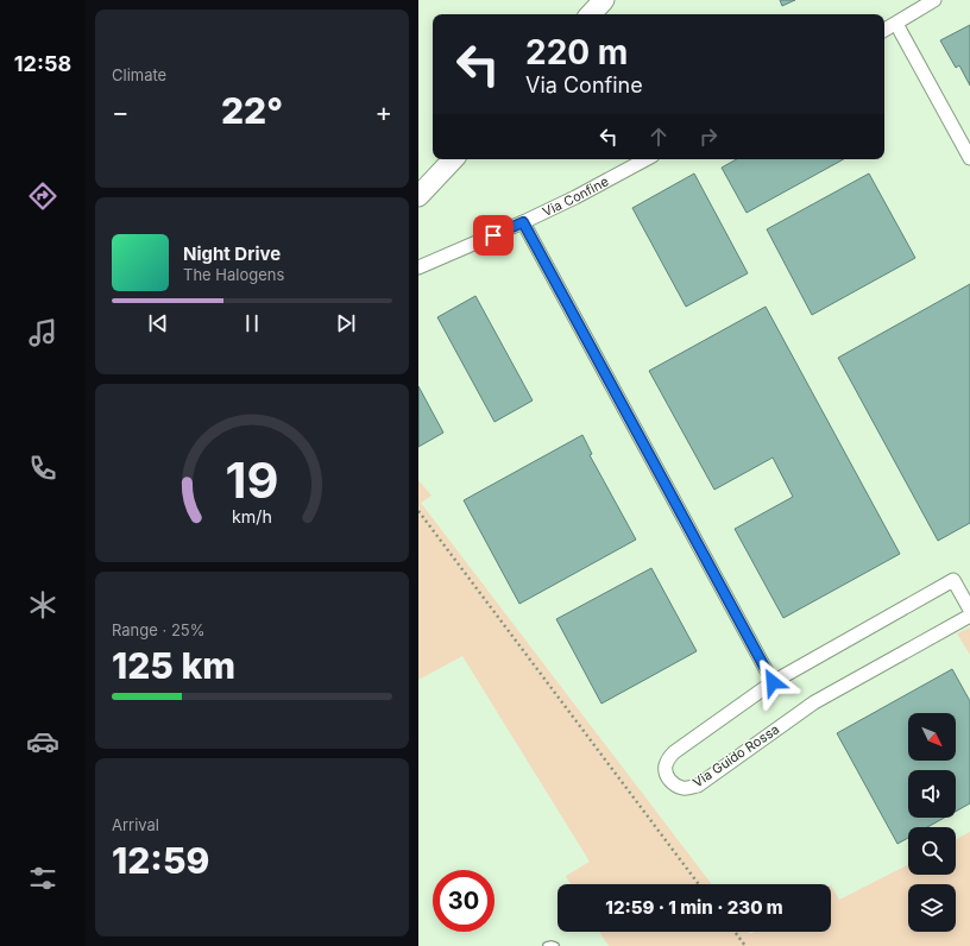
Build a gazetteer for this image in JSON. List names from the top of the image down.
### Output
{
  "streets": {
    "street": ["Via Confine", "Via Guido Rossa"]
  },
  "north": "bottom right",
  "page": {
    "tabs": "12:58",
    "tile": [
      "Climate",
      ["Range · 25%", "125 km"],
      ["Arrival", "12:59"]
    ],
    "turn": ["220 m", "Via Confine"],
    "heat": ["−", "22°", "+"],
    "song": ["Night Drive", "The Halogens"],
    "limit": "30",
    "trip": "12:59 · 1 min · 230 m",
    "gauge": ["19", "km/h"]
  }
}
